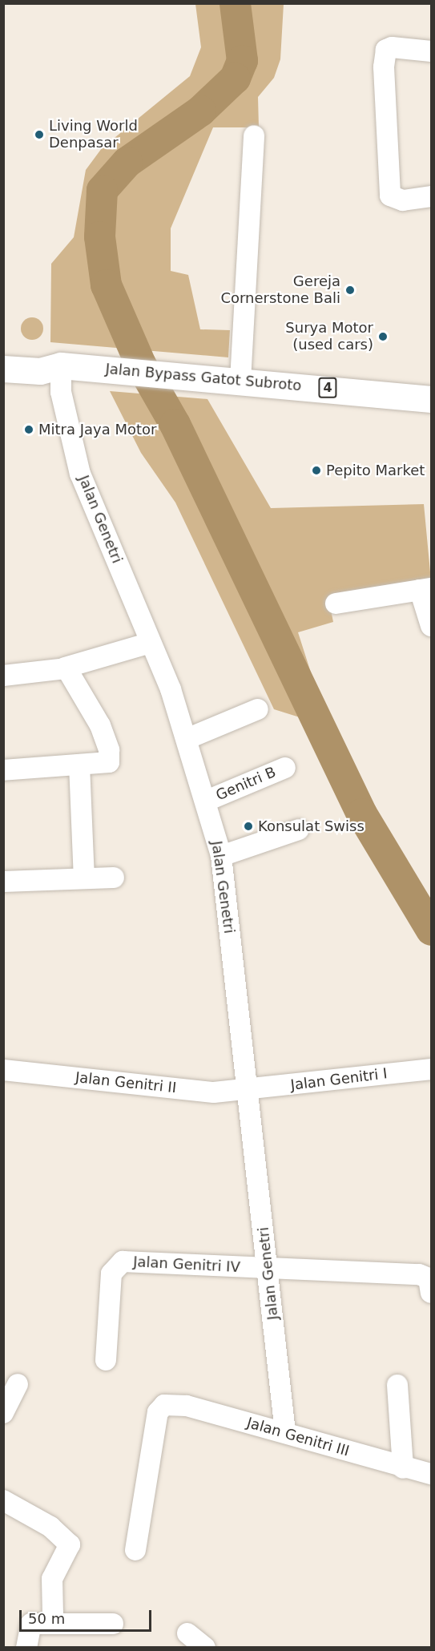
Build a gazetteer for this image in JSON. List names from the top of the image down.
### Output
{
  "streets": {
    "highway": ["Jalan Bypass Gatot Subroto", "4"],
    "street": [
      "Jalan Genetri",
      "Genitri B",
      "Jalan Genitri I",
      "Jalan Genitri II",
      "Jalan Genitri IV",
      "Jalan Genitri III"
    ]
  },
  "crossings": [
    ["Jalan Bypass Gatot Subroto", "Jalan Genetri"],
    ["Jalan Genetri", "Genitri B"],
    ["Jalan Genetri", "Jalan Genitri I"],
    ["Jalan Genetri", "Jalan Genitri II"],
    ["Jalan Genetri", "Jalan Genitri IV"],
    ["Jalan Genetri", "Jalan Genitri III"],
    ["Jalan Genitri I", "Jalan Genitri II"]
  ],
  "places": [
    "Living World Denpasar",
    "Gereja Cornerstone Bali",
    "Surya Motor (used cars)",
    "Mitra Jaya Motor",
    "Pepito Market",
    "Konsulat Swiss"
  ],
  "scale_bar": "50 m"
}
